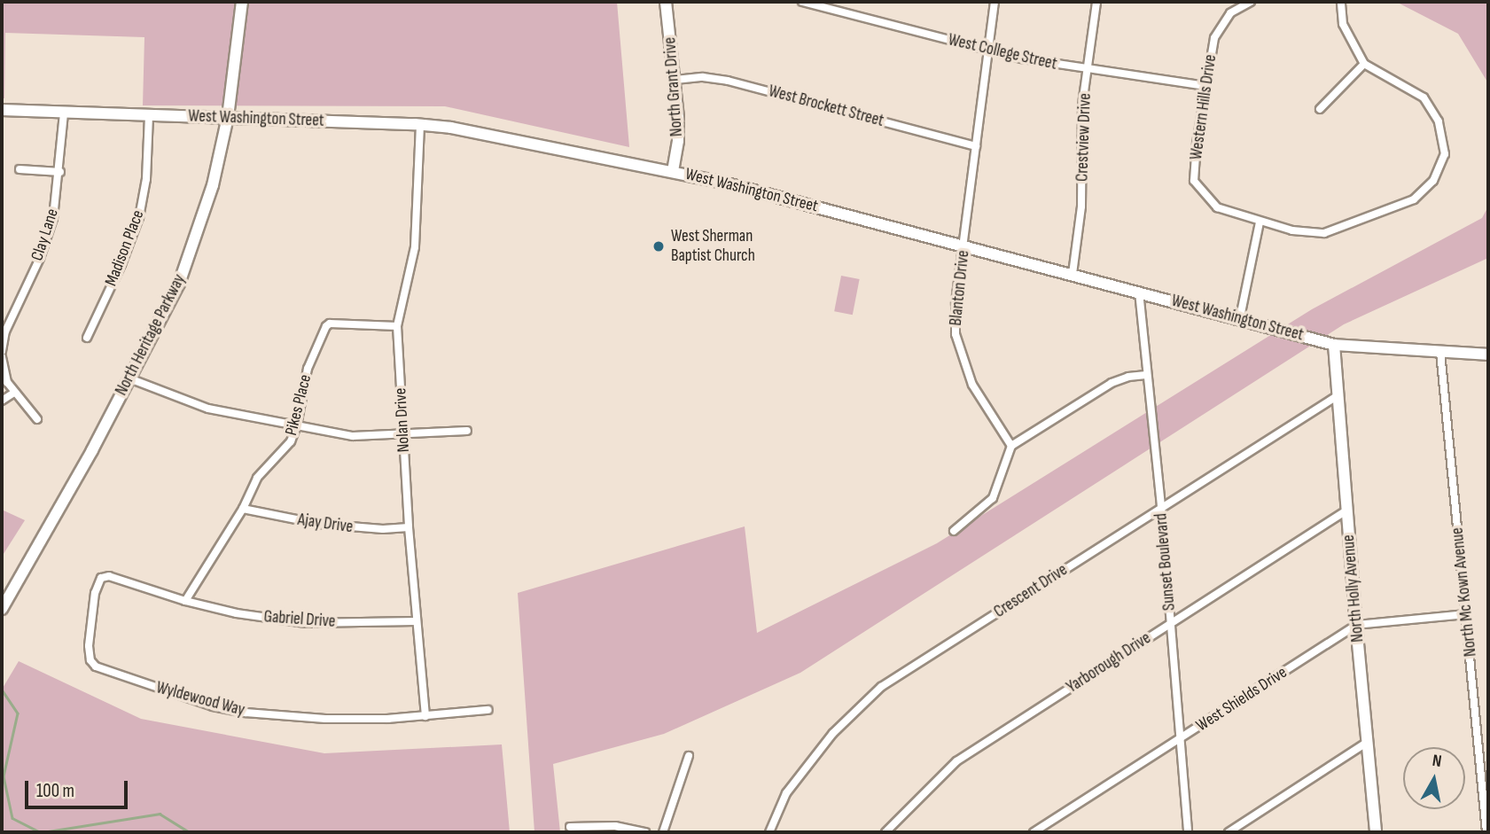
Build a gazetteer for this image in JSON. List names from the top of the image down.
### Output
{
  "streets": {
    "street": [
      "West College Street",
      "North Grant Drive",
      "West Brockett Street",
      "Western Hills Drive",
      "West Washington Street",
      "Crestview Drive",
      "Clay Lane",
      "Madison Place",
      "Blanton Drive",
      "North Heritage Parkway",
      "Pikes Place",
      "Nolan Drive",
      "Ajay Drive",
      "Sunset Boulevard",
      "North Holly Avenue",
      "Crescent Drive",
      "North Mc Kown Avenue",
      "Gabriel Drive",
      "Yarborough Drive",
      "Wyldewood Way",
      "West Shields Drive"
    ]
  },
  "crossings": [
    ["West College Street", "Western Hills Drive"],
    ["West College Street", "Crestview Drive"],
    ["West College Street", "Blanton Drive"],
    ["North Grant Drive", "West Brockett Street"],
    ["North Grant Drive", "West Washington Street"],
    ["West Brockett Street", "Blanton Drive"],
    ["West Washington Street", "Crestview Drive"],
    ["West Washington Street", "Clay Lane"],
    ["West Washington Street", "Madison Place"],
    ["West Washington Street", "Blanton Drive"],
    ["West Washington Street", "North Heritage Parkway"],
    ["West Washington Street", "Nolan Drive"],
    ["West Washington Street", "Sunset Boulevard"],
    ["West Washington Street", "North Holly Avenue"],
    ["West Washington Street", "North Mc Kown Avenue"],
    ["Pikes Place", "Nolan Drive"],
    ["Pikes Place", "Ajay Drive"],
    ["Pikes Place", "Gabriel Drive"],
    ["Pikes Place", "Wyldewood Way"],
    ["Nolan Drive", "Ajay Drive"],
    ["Nolan Drive", "Gabriel Drive"],
    ["Nolan Drive", "Wyldewood Way"],
    ["Sunset Boulevard", "Crescent Drive"],
    ["Sunset Boulevard", "Yarborough Drive"],
    ["Sunset Boulevard", "West Shields Drive"],
    ["North Holly Avenue", "Crescent Drive"],
    ["North Holly Avenue", "Yarborough Drive"],
    ["North Holly Avenue", "West Shields Drive"],
    ["North Mc Kown Avenue", "West Shields Drive"],
    ["Gabriel Drive", "Wyldewood Way"]
  ],
  "places": ["West Sherman Baptist Church"],
  "scale_bar": "100 m",
  "north": "top"
}
